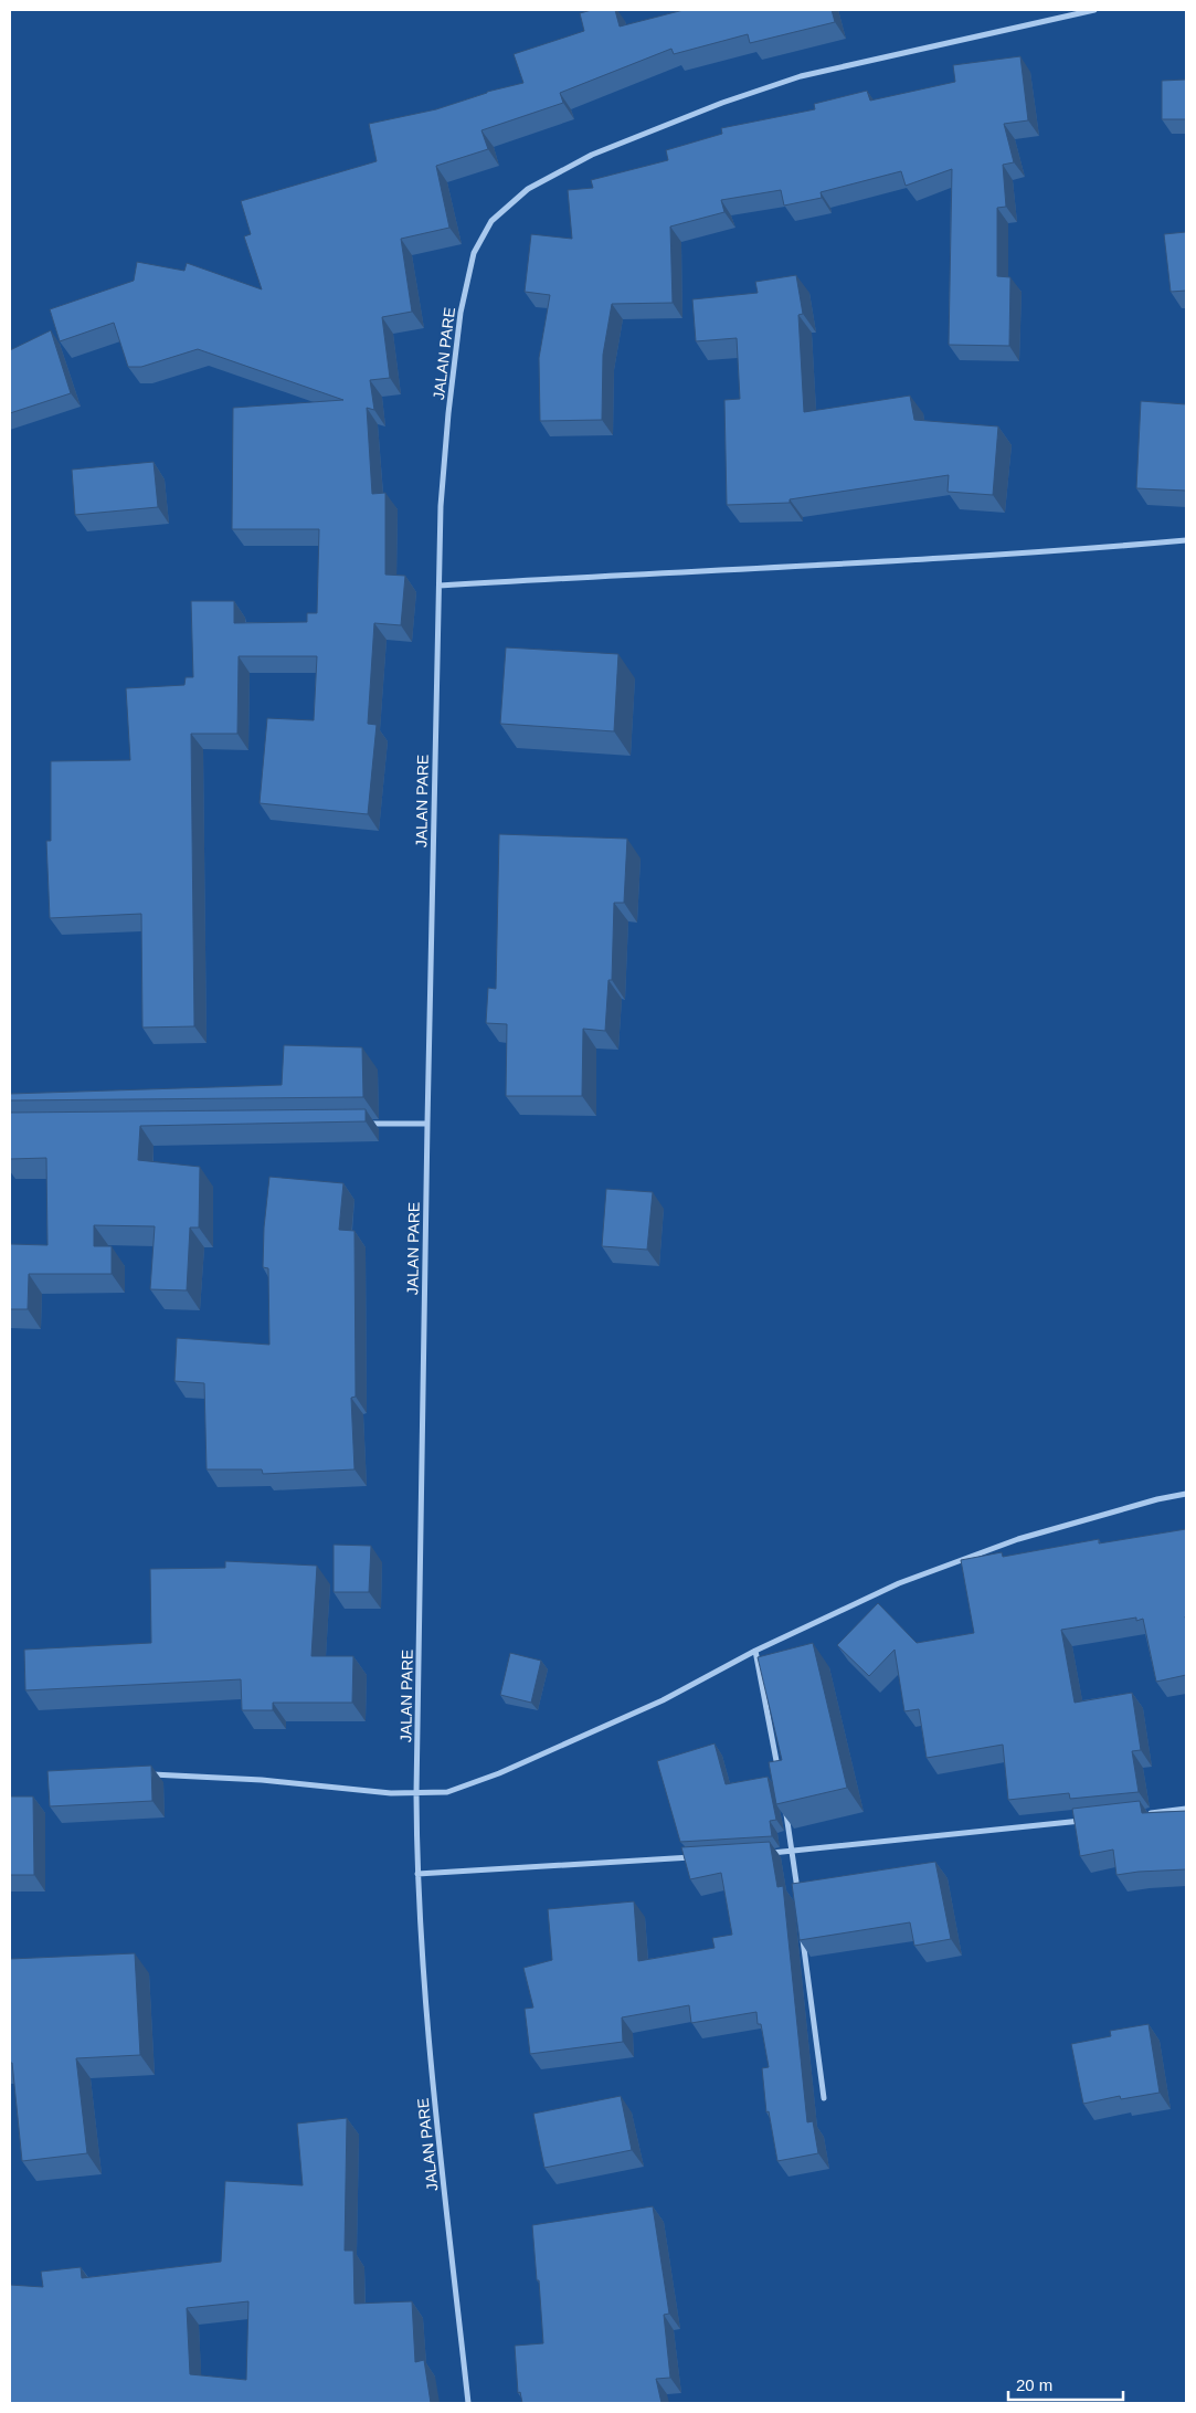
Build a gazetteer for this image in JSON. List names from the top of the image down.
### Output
{
  "streets": {
    "street": ["JALAN PARE"]
  },
  "scale_bar": "20 m"
}
